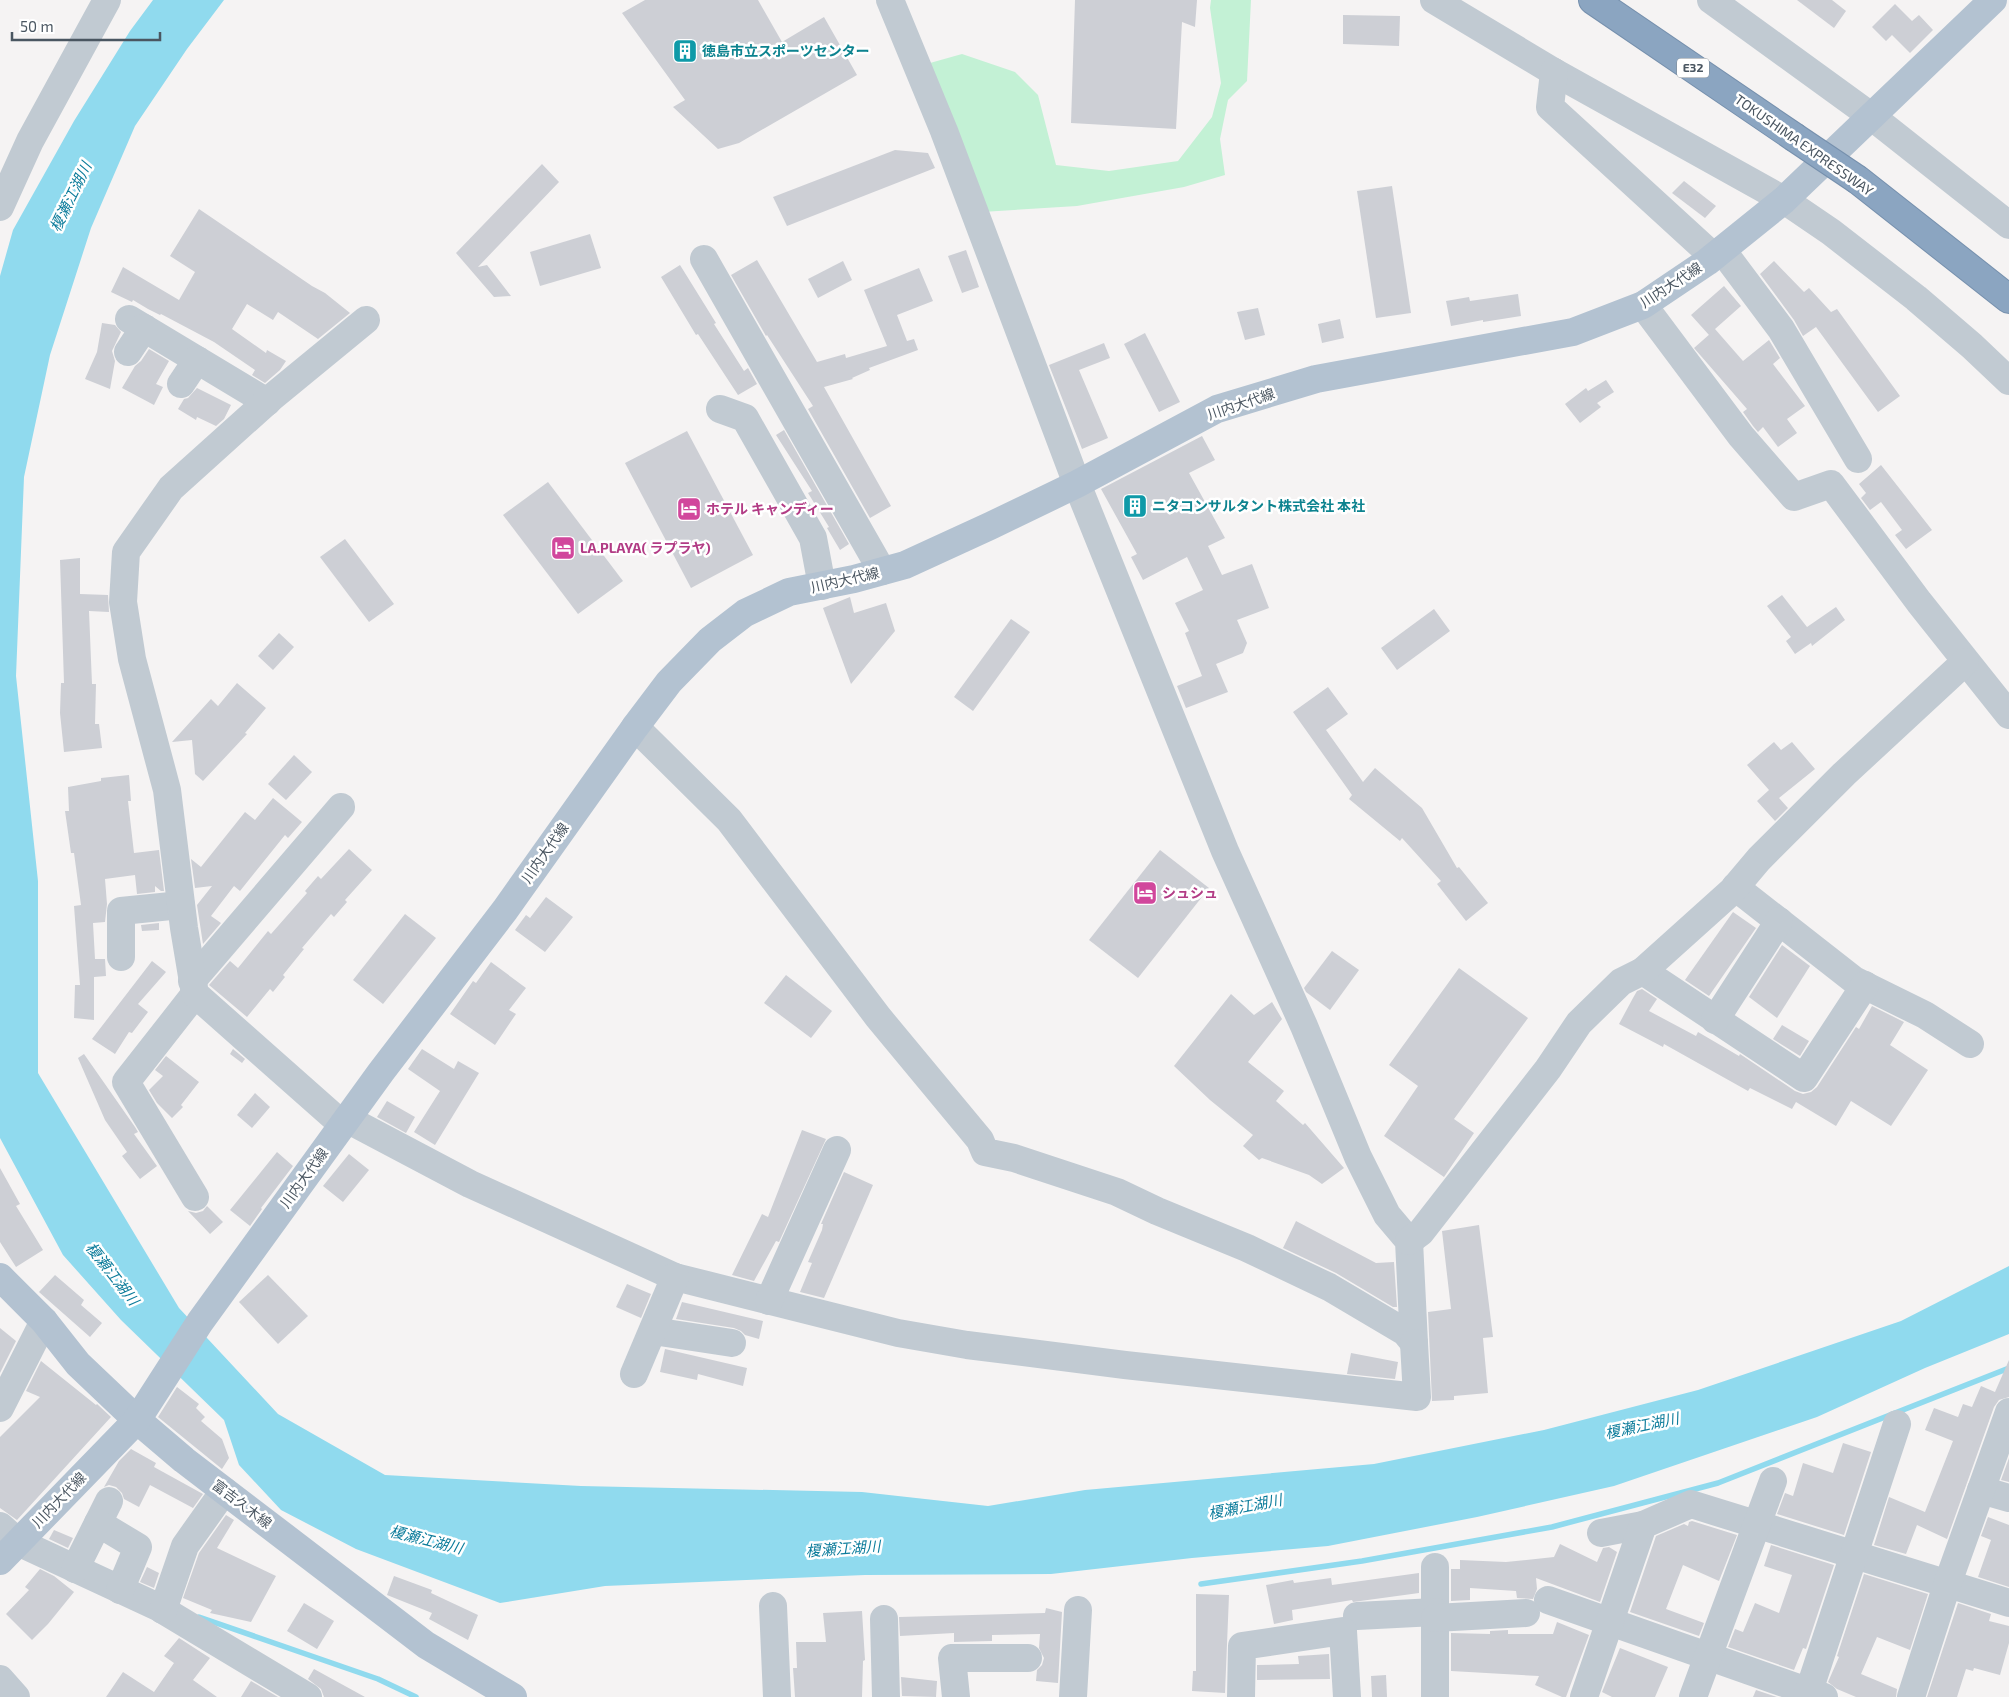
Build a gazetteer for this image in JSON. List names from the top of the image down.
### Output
{
  "streets": {
    "highway": ["E32", "TOKUSHIMA EXPRESSWAY"],
    "main road": ["川内大代線", "富吉久木線"]
  },
  "crossings": [
    ["川内大代線", "富吉久木線"]
  ],
  "water": ["榎瀬江湖川"],
  "places": {
    "building": ["徳島市立スポーツセンター", "ニタコンサルタント株式会社 本社"],
    "hotel": ["ホテル キャンディー", "LA.PLAYA( ラプラヤ)", "シュシュ"]
  },
  "scale_bar": "50 m"
}
